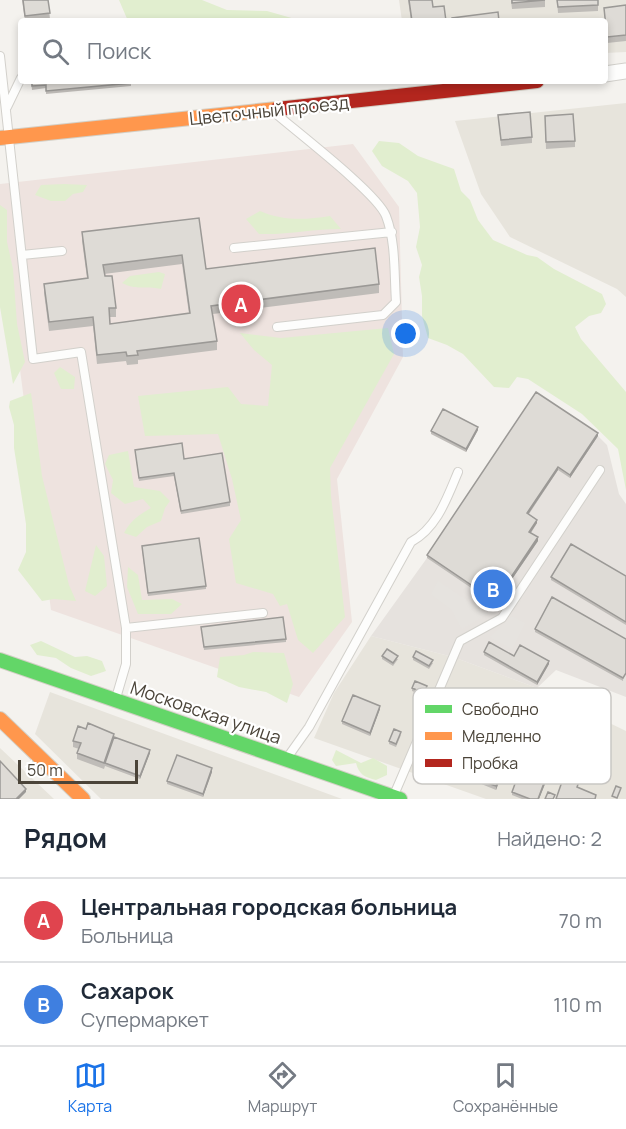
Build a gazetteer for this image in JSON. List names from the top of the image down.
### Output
{
  "streets": {
    "street": ["Цветочный проезд", "Московская улица"]
  },
  "legend": ["Свободно", "Медленно", "Пробка"],
  "scale_bar": "50 m",
  "page": {
    "search": "Поиск",
    "pins": ["A", "B"],
    "scale": "50 m",
    "heading": ["Рядом", "Найдено: 2"],
    "list": [
      {
        "mark": "A",
        "name": "Центральная городская больница",
        "note": "Больница",
        "value": "70 m"
      },
      {
        "mark": "B",
        "name": "Сахарок",
        "note": "Супермаркет",
        "value": "110 m"
      }
    ],
    "nav": ["Карта", "Маршрут", "Сохранённые"]
  }
}
